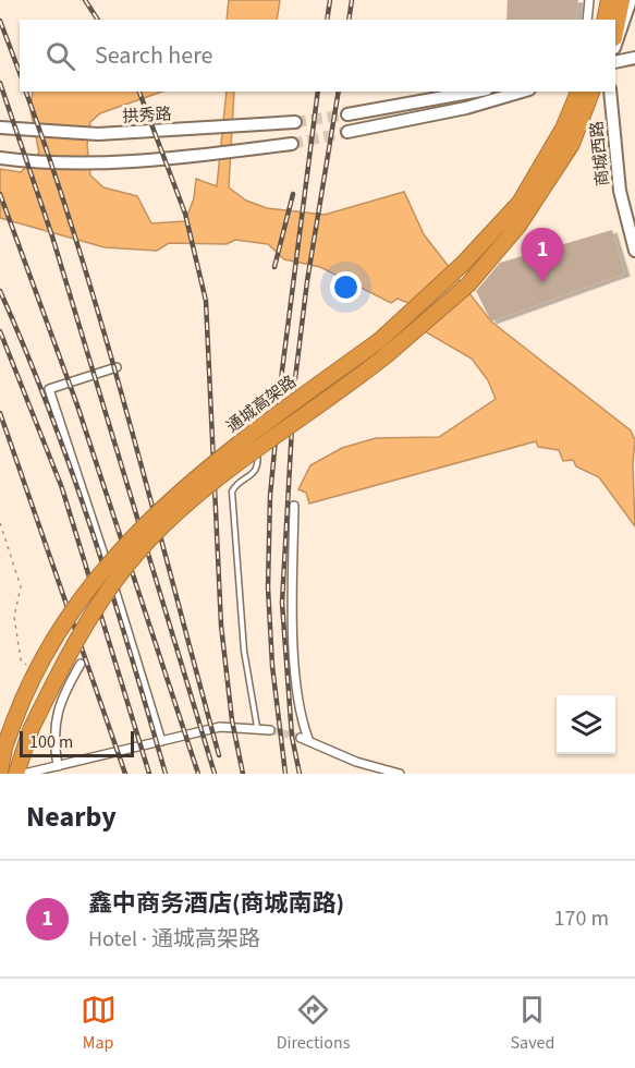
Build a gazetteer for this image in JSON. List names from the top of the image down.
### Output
{
  "streets": {
    "highway": ["通城高架路"],
    "main road": ["拱秀路", "商城西路"]
  },
  "scale_bar": "100 m",
  "page": {
    "search": "Search here",
    "pins": "1",
    "scale": "100 m",
    "heading": "Nearby",
    "list": [
      {
        "mark": "1",
        "name": "鑫中商务酒店(商城南路)",
        "note": "Hotel · 通城高架路",
        "value": "170 m"
      }
    ],
    "nav": ["Map", "Directions", "Saved"]
  }
}
